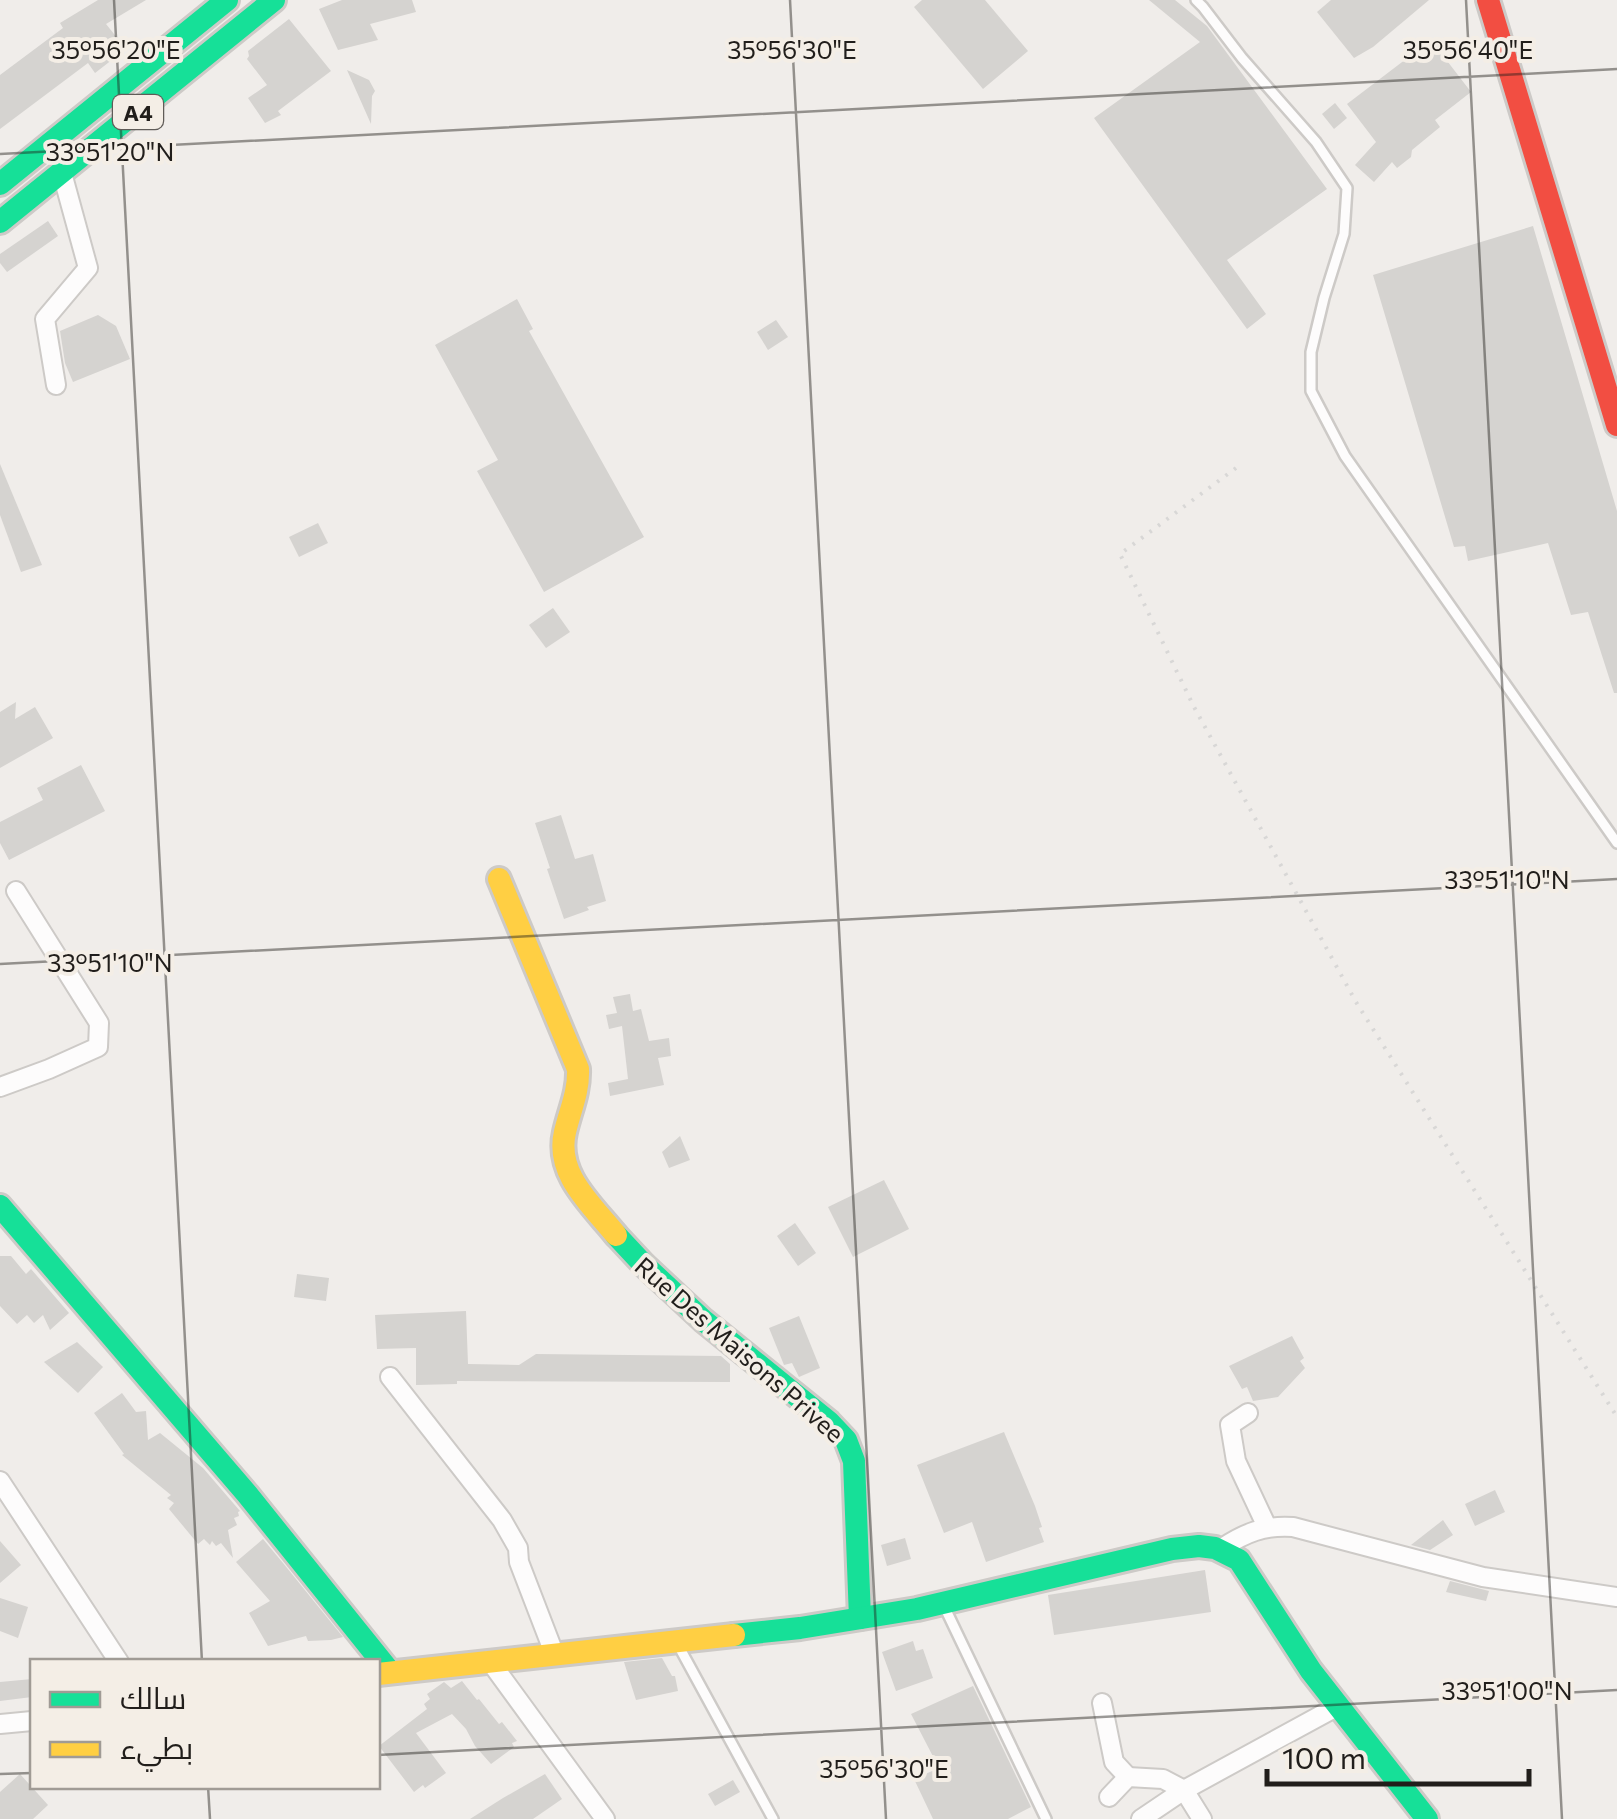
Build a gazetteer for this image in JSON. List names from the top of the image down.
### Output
{
  "streets": {
    "main road": ["A4", "Rue Des Maisons Privee"]
  },
  "legend": ["سالك", "بطيء"],
  "scale_bar": "100 m",
  "coordinates": [
    "35°56'20\"E",
    "35°56'30\"E",
    "35°56'40\"E",
    "33°51'20\"N",
    "33°51'10\"N",
    "33°51'00\"N"
  ]
}
